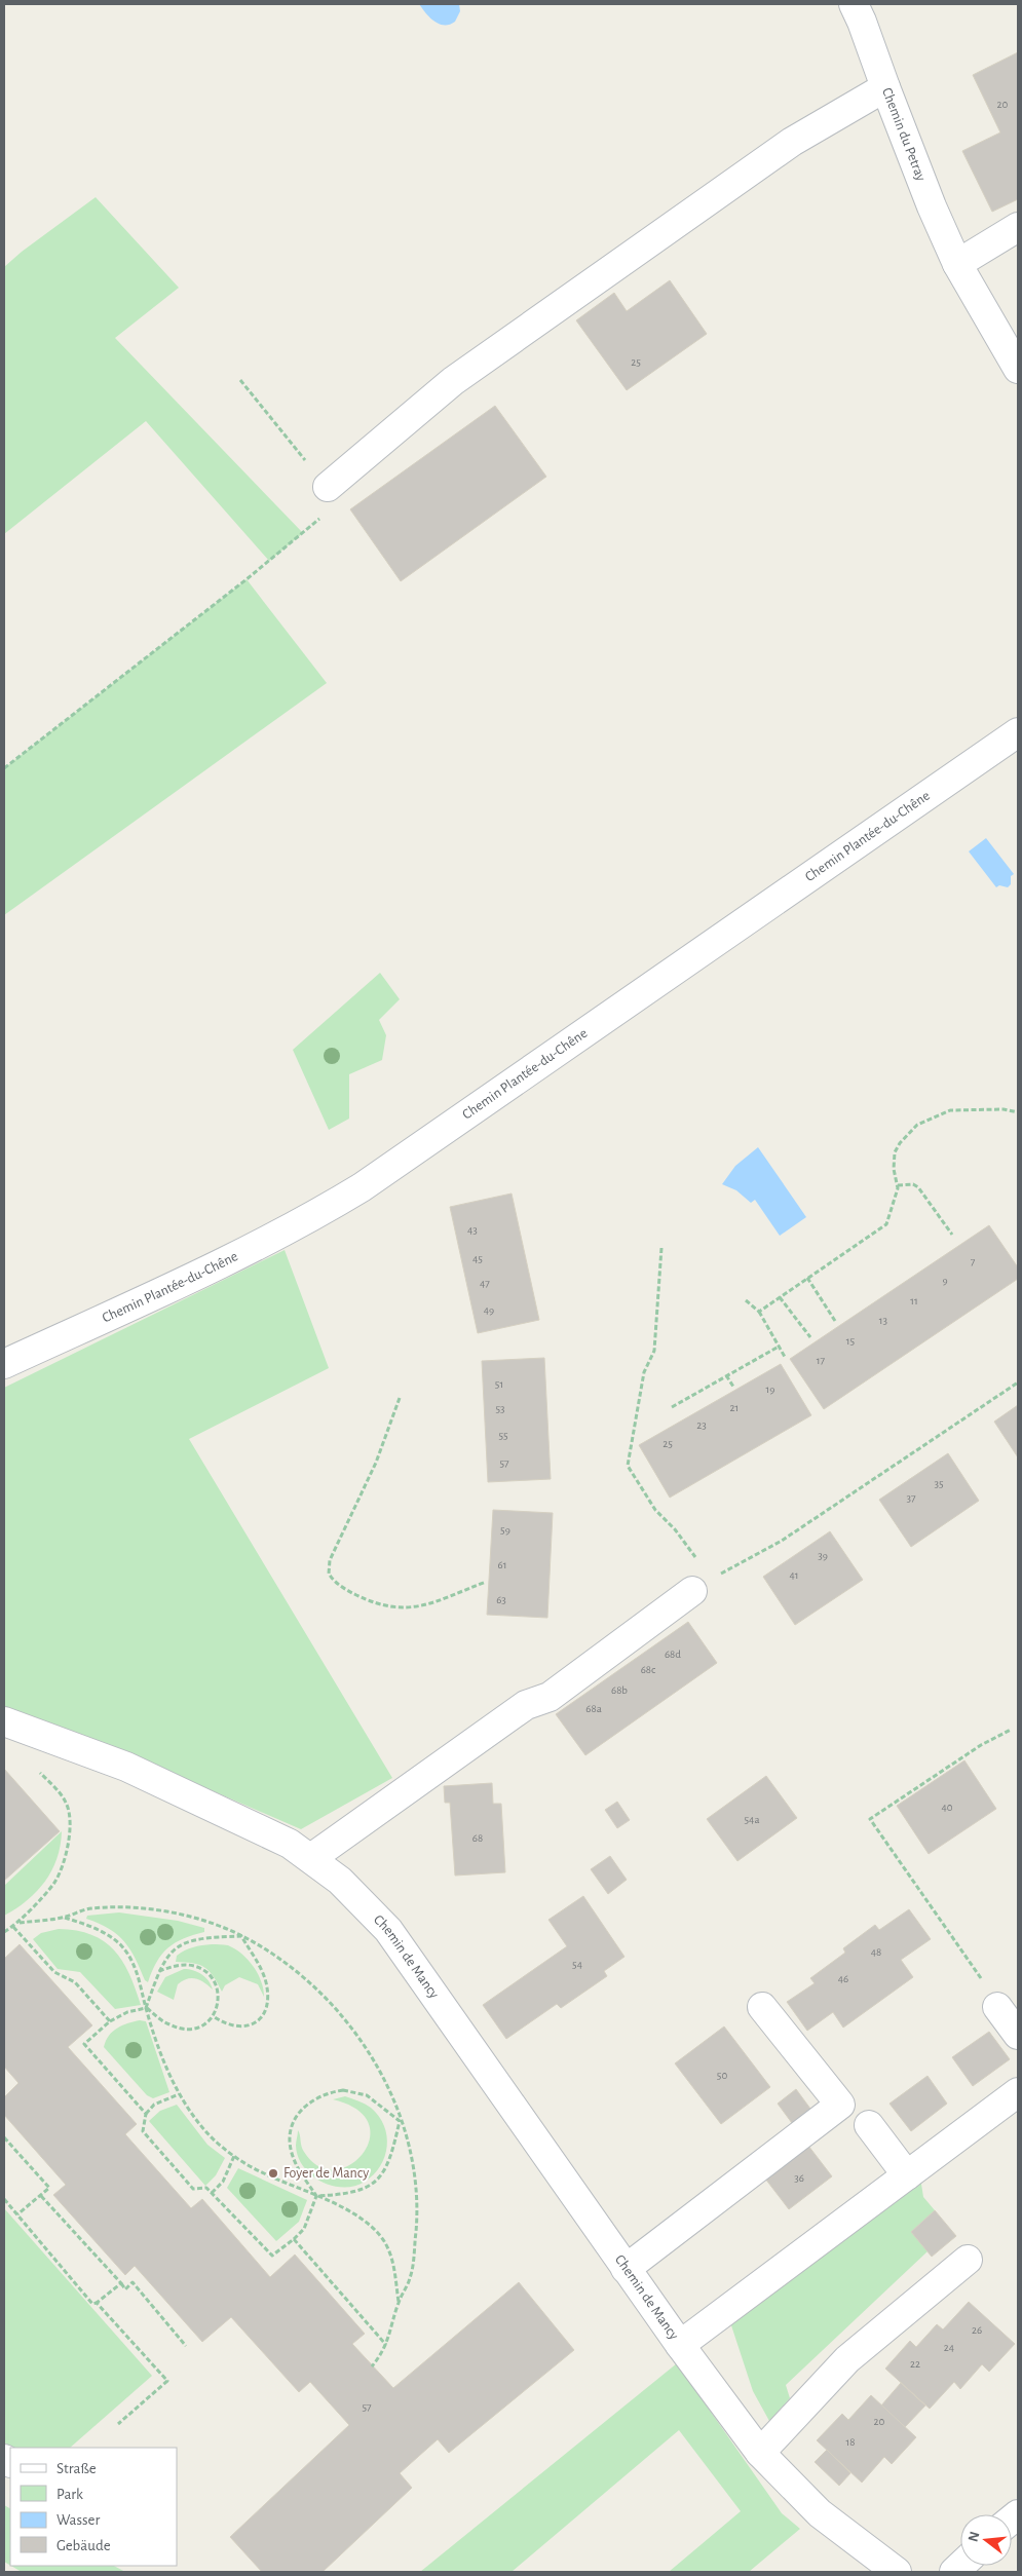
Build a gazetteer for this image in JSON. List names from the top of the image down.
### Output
{
  "streets": {
    "street": ["Chemin du Petray", "Chemin Plantée-du-Chêne", "Chemin de Mancy"]
  },
  "places": ["Foyer de Mancy"],
  "house_numbers": [
    "20",
    "25",
    "43",
    "45",
    "7",
    "9",
    "47",
    "11",
    "49",
    "13",
    "15",
    "17",
    "51",
    "19",
    "21",
    "53",
    "23",
    "55",
    "25",
    "57",
    "35",
    "37",
    "59",
    "39",
    "61",
    "41",
    "63",
    "68d",
    "68c",
    "68b",
    "68a",
    "40",
    "54a",
    "68",
    "48",
    "54",
    "46",
    "50",
    "36",
    "26",
    "24",
    "22",
    "57",
    "20",
    "18"
  ],
  "legend": [
    "Straße",
    "Park",
    "Wasser",
    "Gebäude"
  ],
  "north": "left"
}
